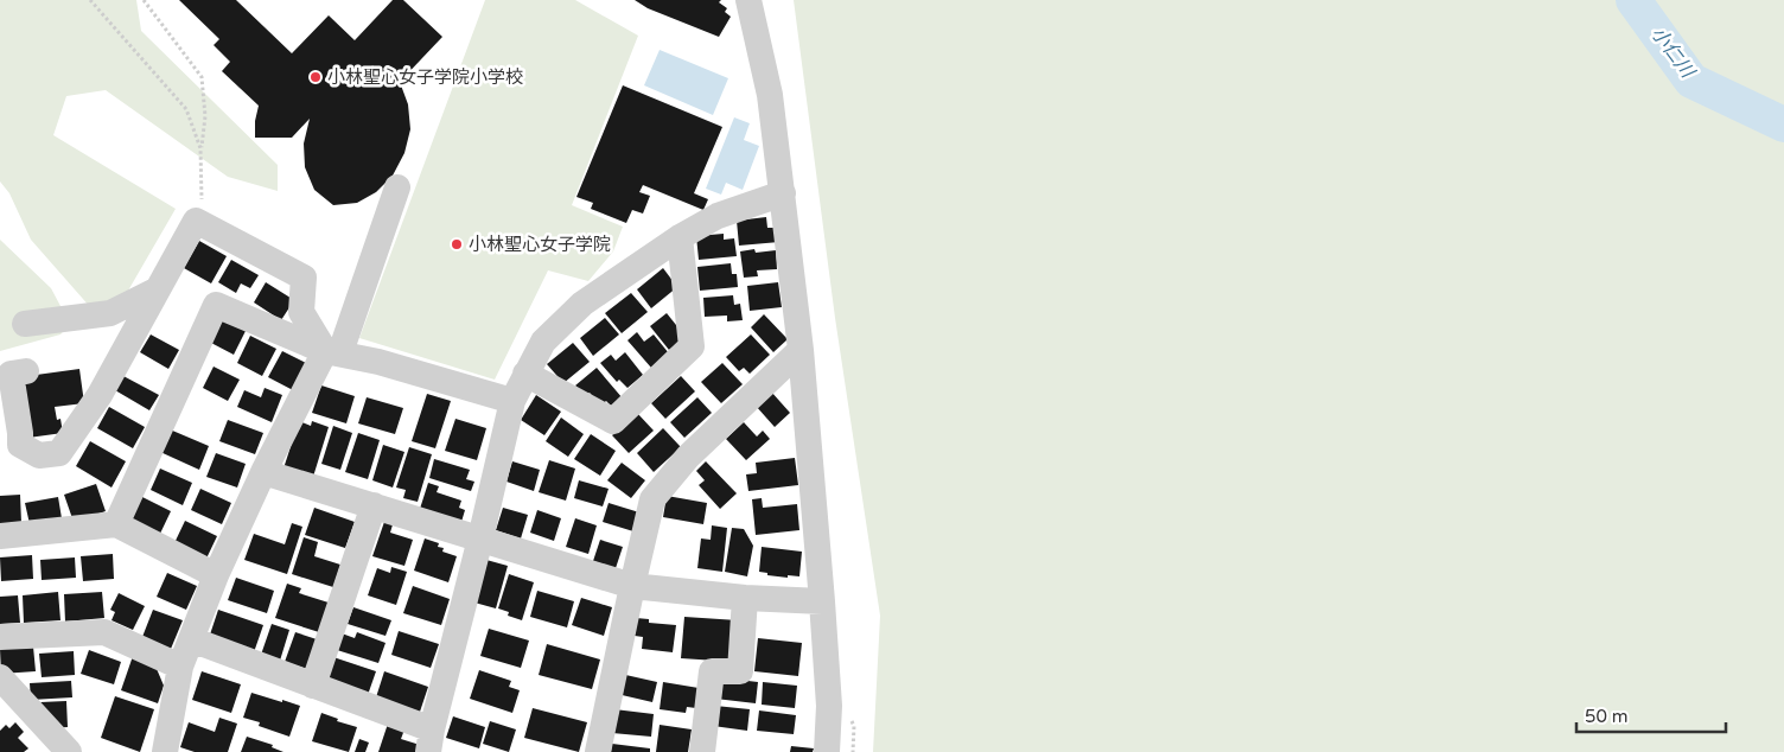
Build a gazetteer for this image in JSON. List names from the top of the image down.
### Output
{
  "water": ["小仁川"],
  "places": ["小林聖心女子学院小学校", "小林聖心女子学院"],
  "scale_bar": "50 m"
}
